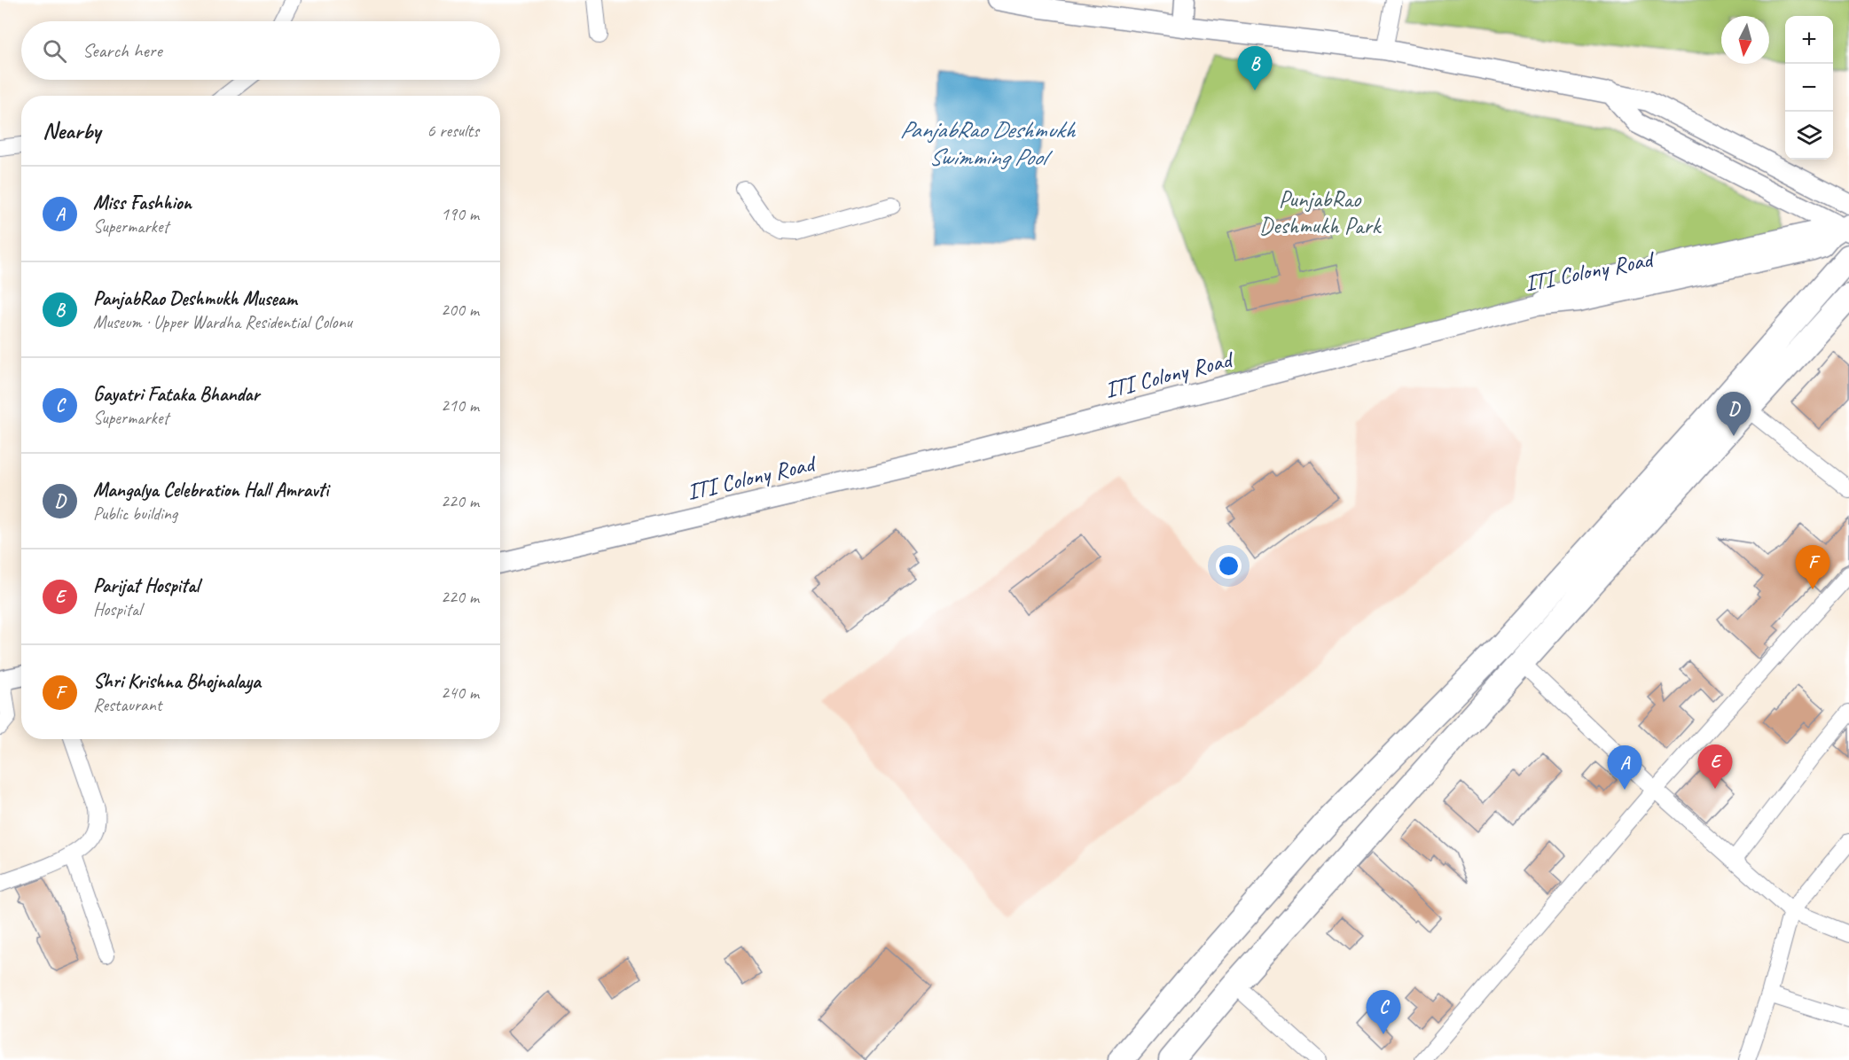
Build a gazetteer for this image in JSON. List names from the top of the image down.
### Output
{
  "streets": {
    "street": ["ITI Colony Road"]
  },
  "water": ["PanjabRao Deshmukh Swimming Pool"],
  "parks": ["PunjabRao Deshmukh Park"],
  "north": "bottom",
  "page": {
    "map_buttons": ["+", "−"],
    "search": "Search here",
    "pins": [
      "B",
      "D",
      "F",
      "E",
      "A",
      "C"
    ],
    "heading": ["Nearby", "6 results"],
    "list": [
      {
        "mark": "A",
        "name": "Miss Fashhion",
        "note": "Supermarket",
        "value": "190 m"
      },
      {
        "mark": "B",
        "name": "PanjabRao Deshmukh Museam",
        "note": "Museum · Upper Wardha Residential Colonu",
        "value": "200 m"
      },
      {
        "mark": "C",
        "name": "Gayatri Fataka Bhandar",
        "note": "Supermarket",
        "value": "210 m"
      },
      {
        "mark": "D",
        "name": "Mangalya Celebration Hall Amravti",
        "note": "Public building",
        "value": "220 m"
      },
      {
        "mark": "E",
        "name": "Parijat Hospital",
        "note": "Hospital",
        "value": "220 m"
      },
      {
        "mark": "F",
        "name": "Shri Krishna Bhojnalaya",
        "note": "Restaurant",
        "value": "240 m"
      }
    ]
  }
}
